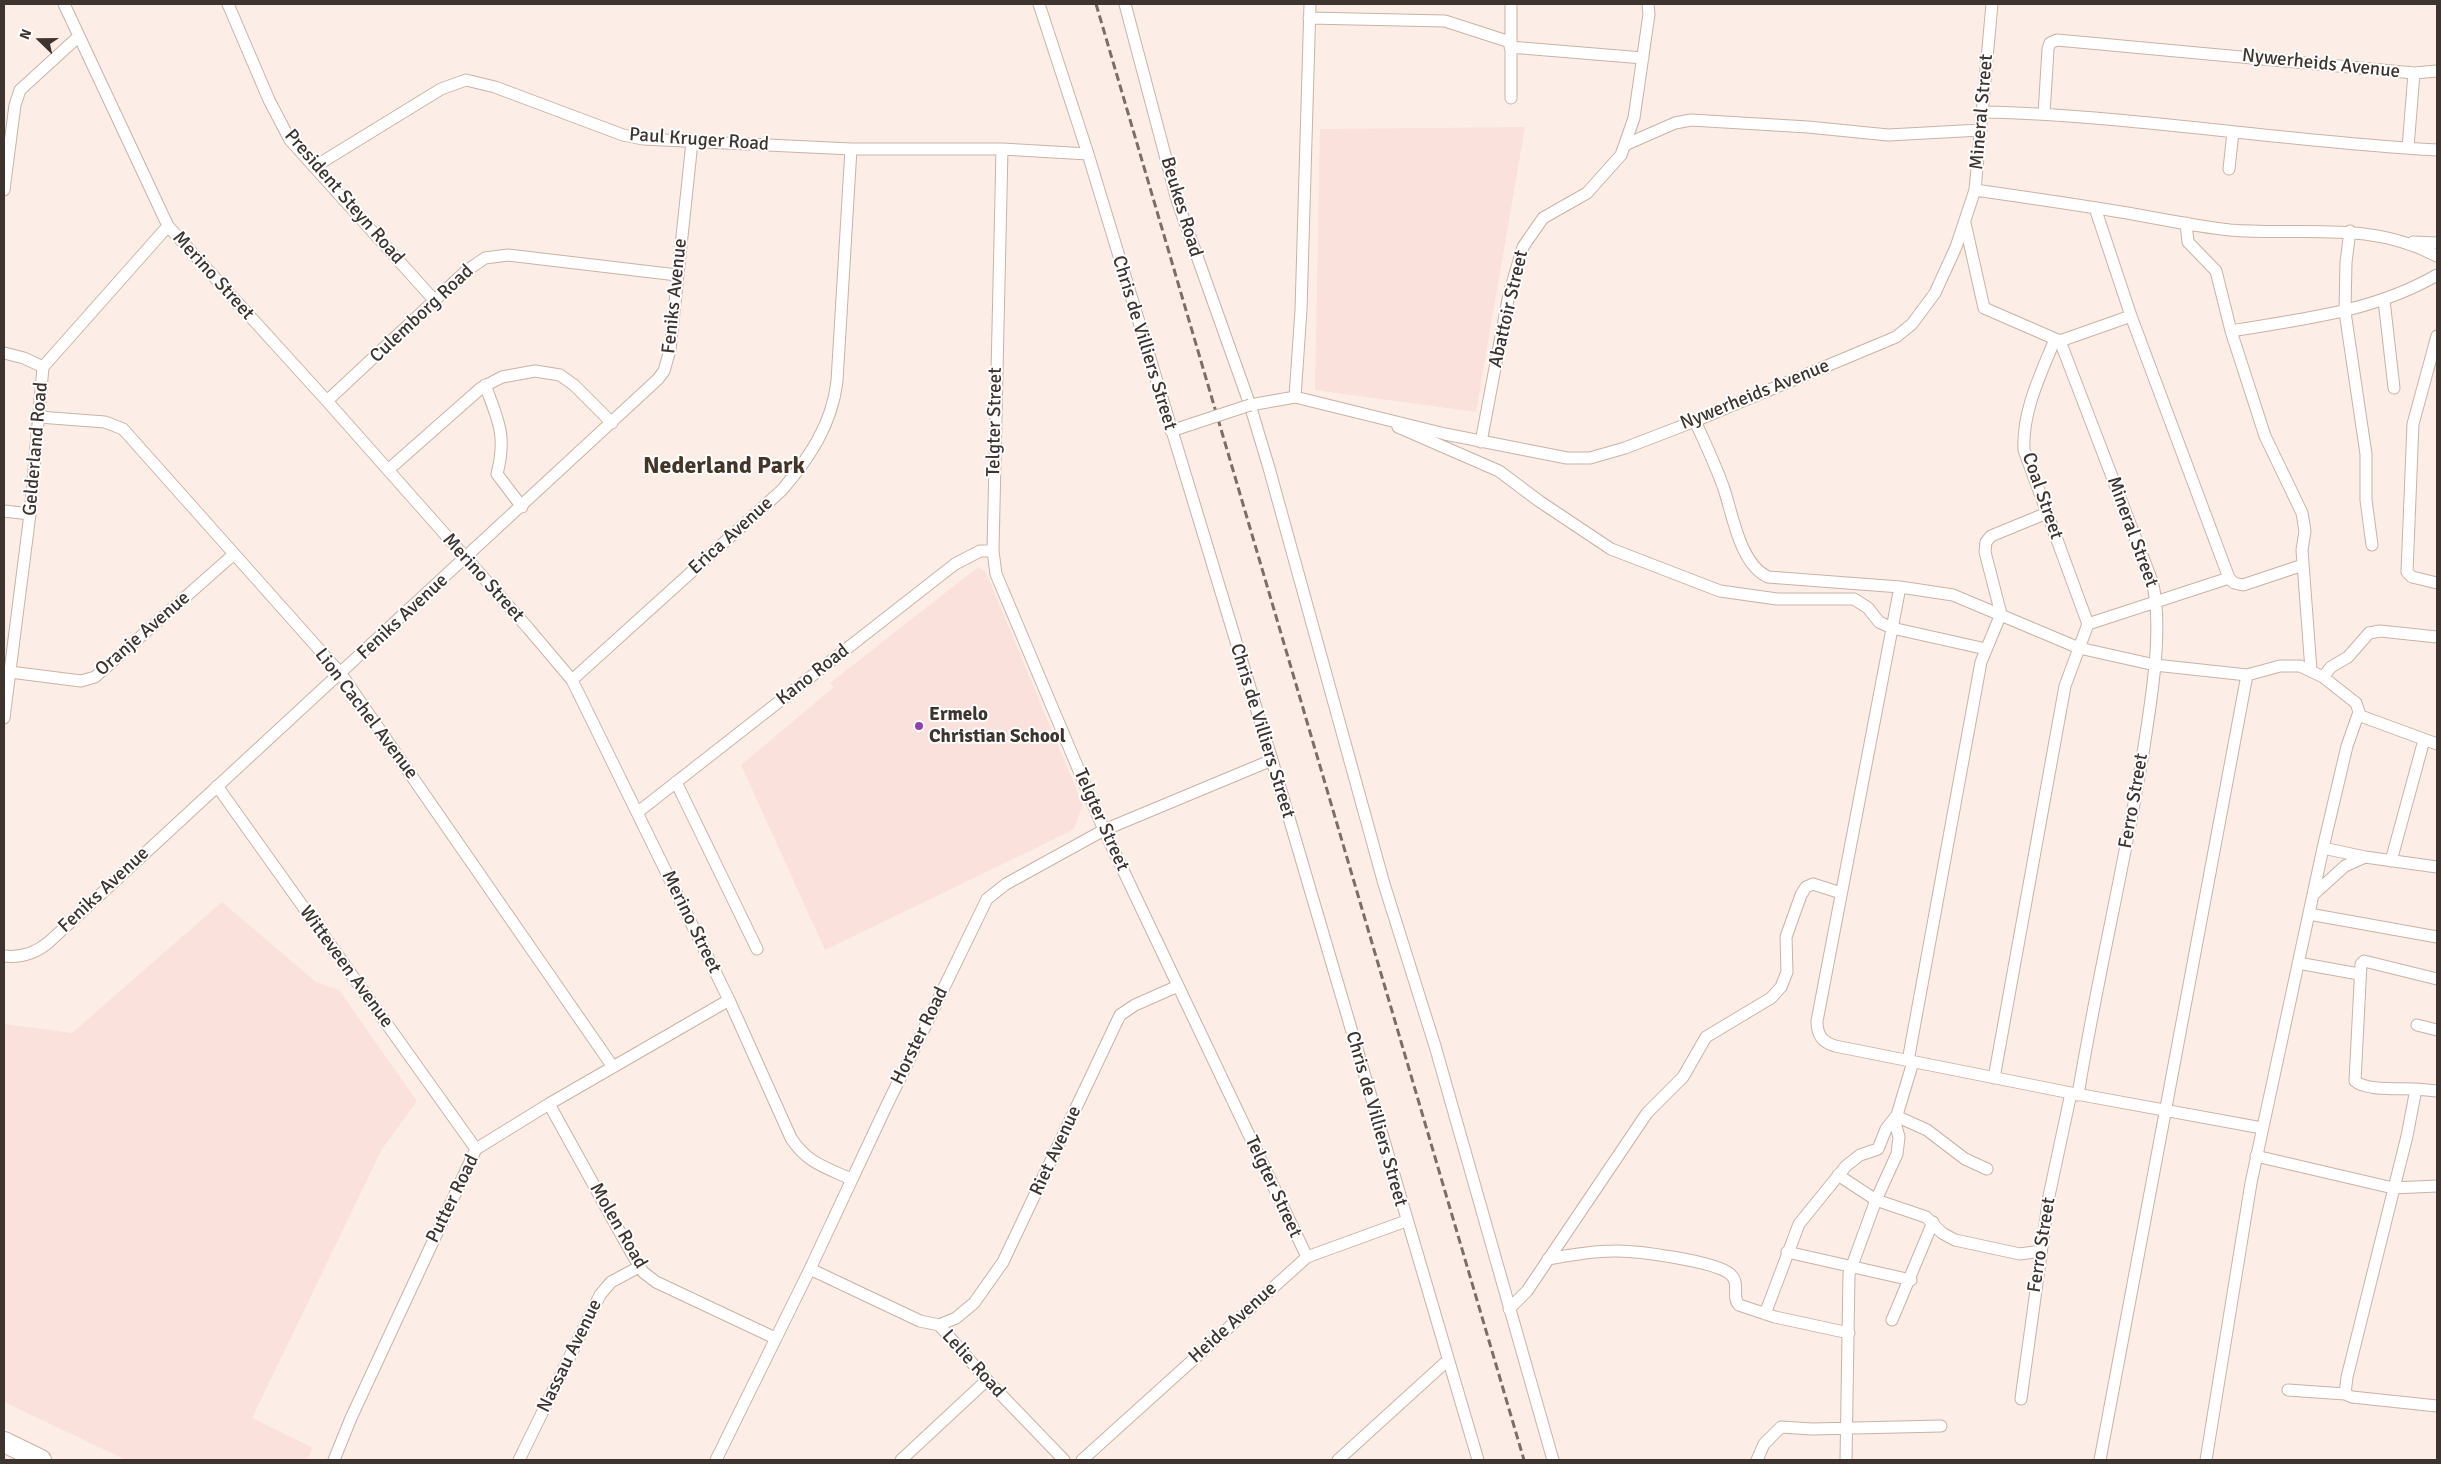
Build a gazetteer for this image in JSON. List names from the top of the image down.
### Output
{
  "streets": {
    "street": [
      "Nywerheids Avenue",
      "Mineral Street",
      "Paul Kruger Road",
      "President Steyn Road",
      "Beukes Road",
      "Merino Street",
      "Feniks Avenue",
      "Abattoir Street",
      "Culemborg Road",
      "Chris de Villiers Street",
      "Telgter Street",
      "Gelderland Road",
      "Coal Street",
      "Erica Avenue",
      "Oranje Avenue",
      "Kano Road",
      "Lion Cachel Avenue",
      "Ferro Street",
      "Witteveen Avenue",
      "Horster Road",
      "Riet Avenue",
      "Putter Road",
      "Molen Road",
      "Heide Avenue",
      "Nassau Avenue",
      "Lelie Road"
    ]
  },
  "crossings": [
    ["Nywerheids Avenue", "Mineral Street"],
    ["Nywerheids Avenue", "Abattoir Street"],
    ["Mineral Street", "Coal Street"],
    ["Mineral Street", "Ferro Street"],
    ["Paul Kruger Road", "President Steyn Road"],
    ["Paul Kruger Road", "Feniks Avenue"],
    ["Paul Kruger Road", "Chris de Villiers Street"],
    ["Paul Kruger Road", "Telgter Street"],
    ["Paul Kruger Road", "Erica Avenue"],
    ["President Steyn Road", "Culemborg Road"],
    ["Merino Street", "Feniks Avenue"],
    ["Merino Street", "Culemborg Road"],
    ["Merino Street", "Gelderland Road"],
    ["Merino Street", "Erica Avenue"],
    ["Merino Street", "Kano Road"],
    ["Merino Street", "Horster Road"],
    ["Merino Street", "Putter Road"],
    ["Feniks Avenue", "Culemborg Road"],
    ["Feniks Avenue", "Lion Cachel Avenue"],
    ["Feniks Avenue", "Witteveen Avenue"],
    ["Chris de Villiers Street", "Horster Road"],
    ["Chris de Villiers Street", "Heide Avenue"],
    ["Telgter Street", "Kano Road"],
    ["Telgter Street", "Horster Road"],
    ["Telgter Street", "Riet Avenue"],
    ["Telgter Street", "Heide Avenue"],
    ["Gelderland Road", "Oranje Avenue"],
    ["Gelderland Road", "Lion Cachel Avenue"],
    ["Oranje Avenue", "Lion Cachel Avenue"],
    ["Lion Cachel Avenue", "Putter Road"],
    ["Witteveen Avenue", "Putter Road"],
    ["Horster Road", "Molen Road"],
    ["Horster Road", "Lelie Road"],
    ["Riet Avenue", "Lelie Road"],
    ["Putter Road", "Molen Road"],
    ["Molen Road", "Nassau Avenue"]
  ],
  "districts": ["Nederland Park"],
  "places": ["Ermelo Christian School"],
  "north": "left"
}
